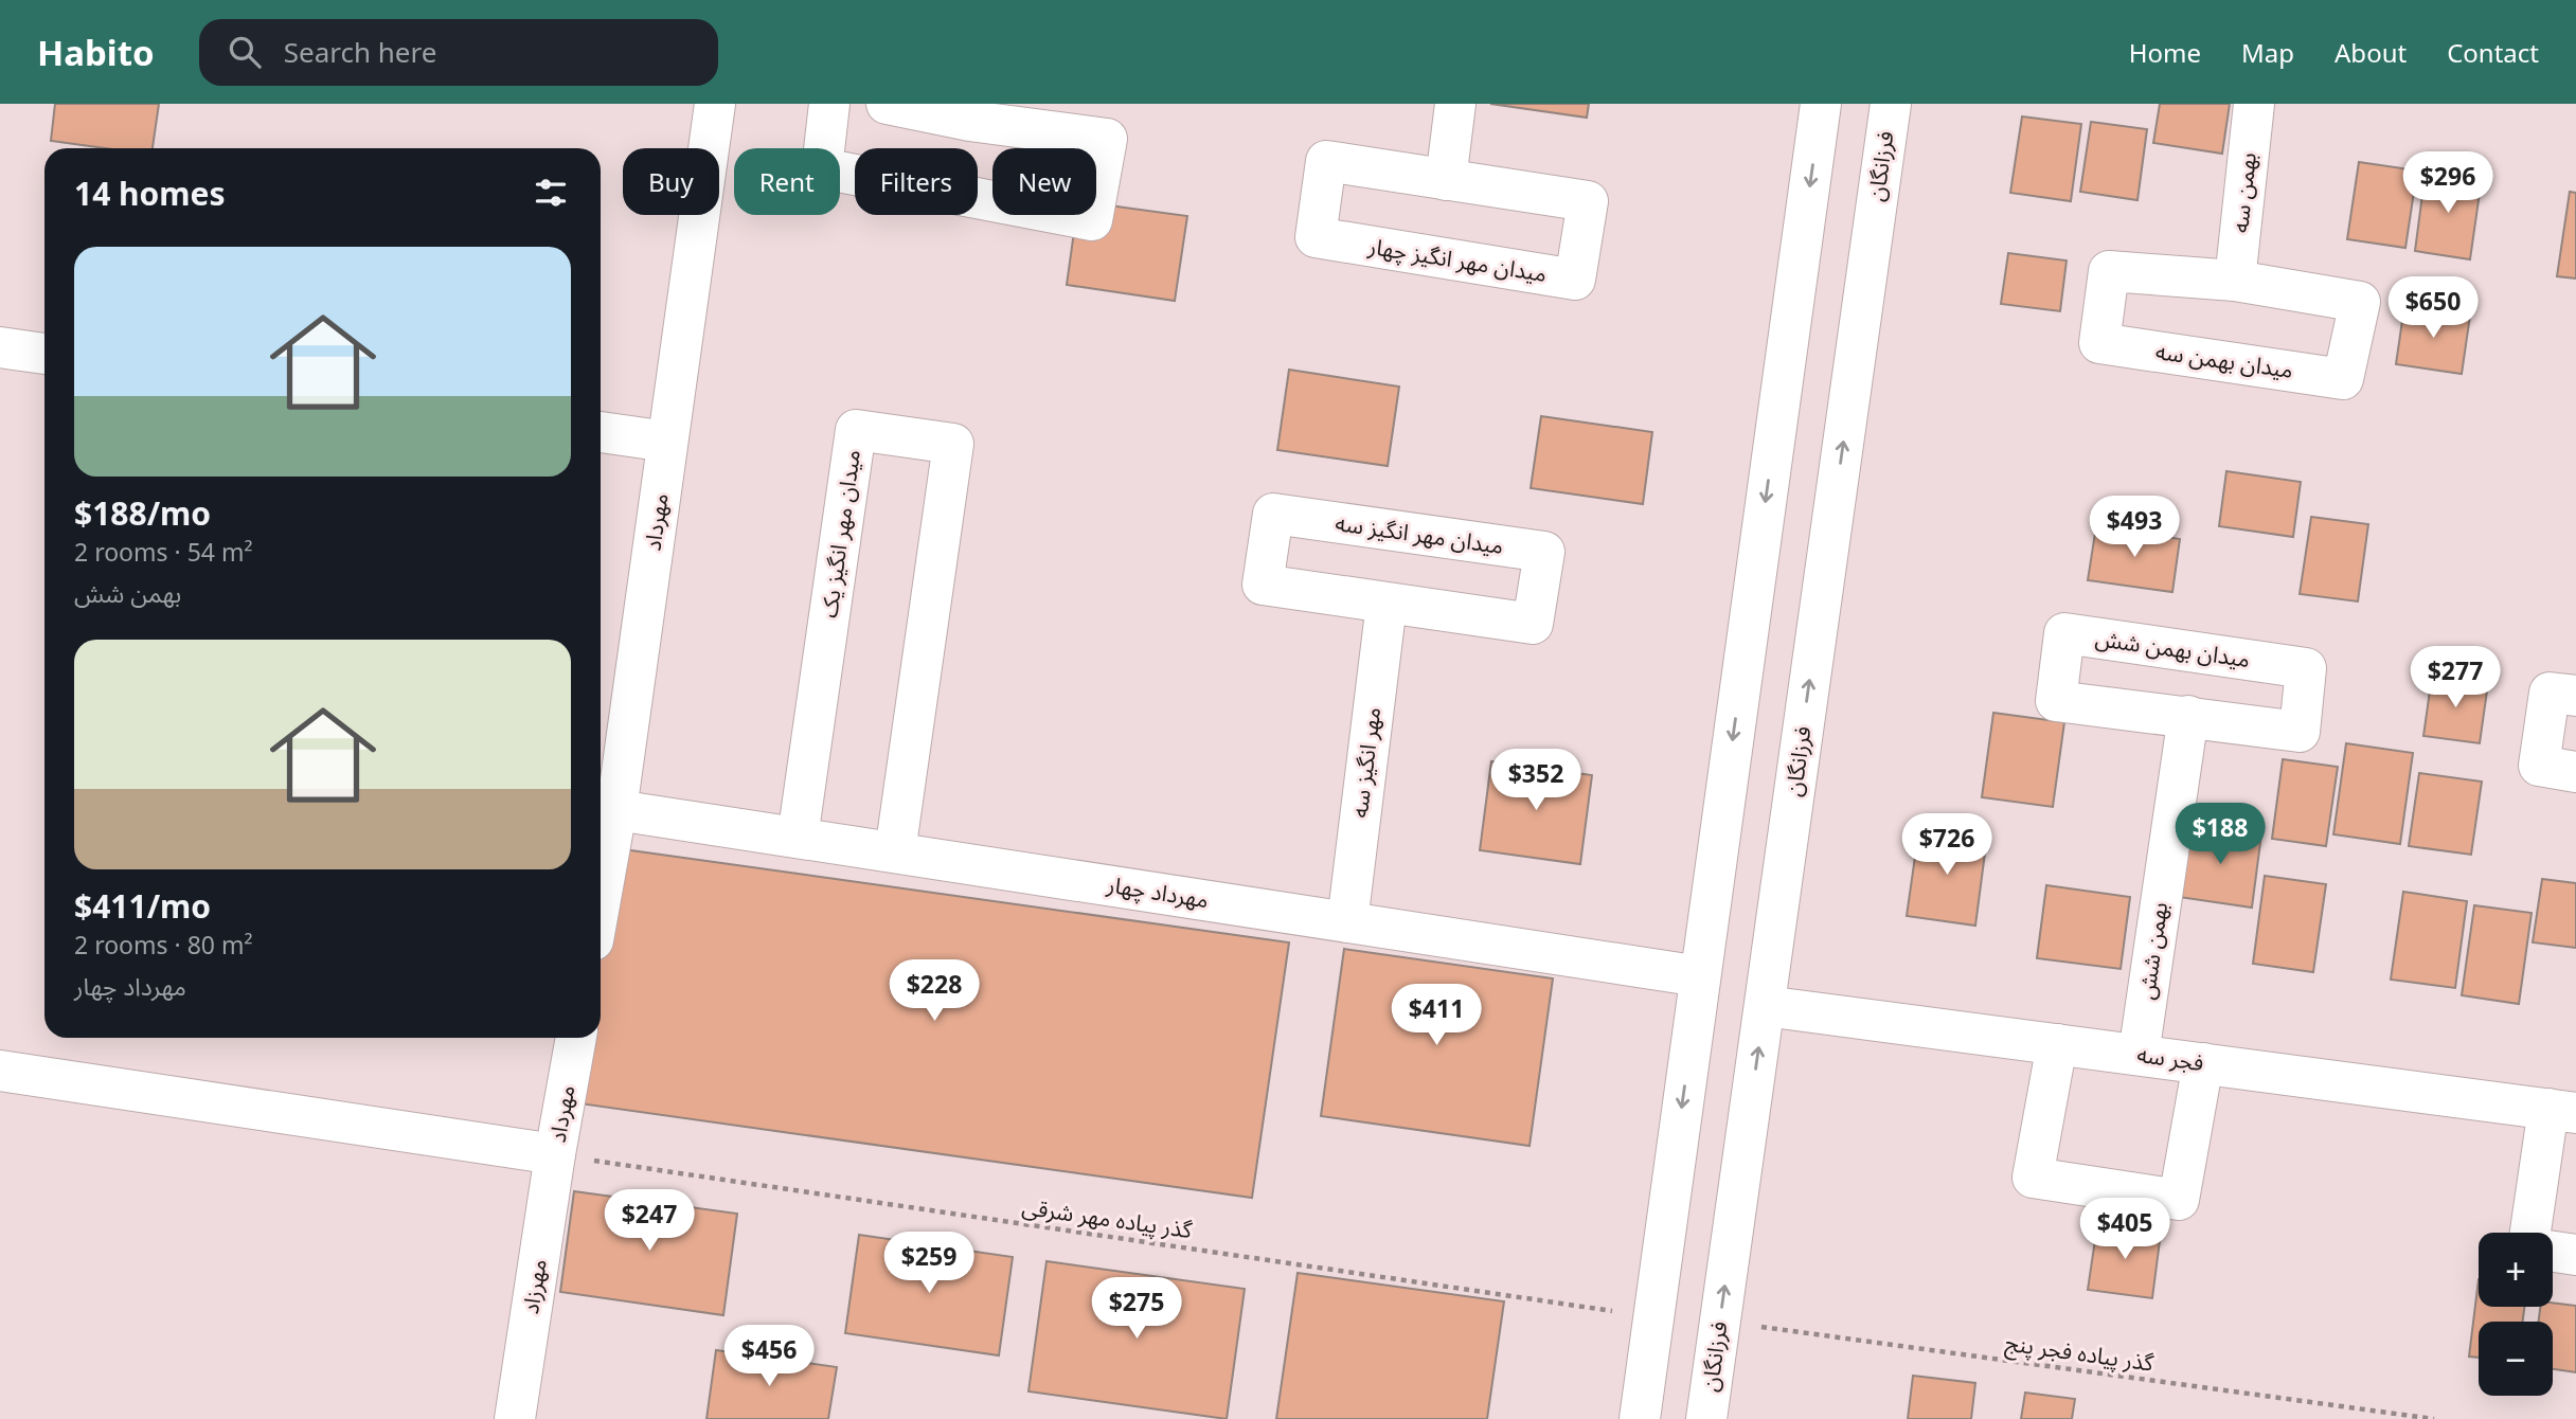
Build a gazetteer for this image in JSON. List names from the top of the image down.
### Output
{
  "streets": {
    "street": [
      "فرزانگان",
      "بهمن سه",
      "میدان مهر انگیز چهار",
      "میدان بهمن سه",
      "مهرداد",
      "میدان مهر انگیز یک",
      "میدان مهر انگیز سه",
      "میدان بهمن شش",
      "مهر انگیز سه",
      "مهرداد چهار",
      "بهمن شش",
      "فجر سه",
      "مهرزاد"
    ],
    "path": ["گذر پیاده مهر شرقی", "گذر پیاده فجر پنج"]
  },
  "crossings": [
    ["فرزانگان", "فجر سه"],
    ["فرزانگان", "گذر پیاده فجر پنج"],
    ["بهمن سه", "میدان بهمن سه"],
    ["مهرداد", "مهرداد چهار"],
    ["مهرداد", "گذر پیاده مهر شرقی"],
    ["مهرداد", "مهرزاد"],
    ["میدان مهر انگیز یک", "مهرداد چهار"],
    ["میدان مهر انگیز سه", "مهر انگیز سه"],
    ["میدان بهمن شش", "بهمن شش"],
    ["مهر انگیز سه", "مهرداد چهار"],
    ["بهمن شش", "فجر سه"],
    ["گذر پیاده مهر شرقی", "مهرزاد"]
  ],
  "page": {
    "header": "Habito",
    "search": "Search here",
    "nav": [
      "Home",
      "Map",
      "About",
      "Contact"
    ],
    "chip": [
      "Buy",
      "Rent",
      "Filters",
      "New"
    ],
    "heading": "14 homes",
    "price": [
      "$296",
      "$650",
      "$493",
      "$277",
      "$352",
      "$188",
      "$726",
      "$228",
      "$411",
      "$247",
      "$405",
      "$259",
      "$275",
      "$456"
    ],
    "list": [
      {
        "name": "$188/mo",
        "note": "2 rooms · 54 m² · بهمن شش"
      },
      {
        "name": "$411/mo",
        "note": "2 rooms · 80 m² · مهرداد چهار"
      }
    ],
    "map_buttons": ["+", "−"]
  }
}
